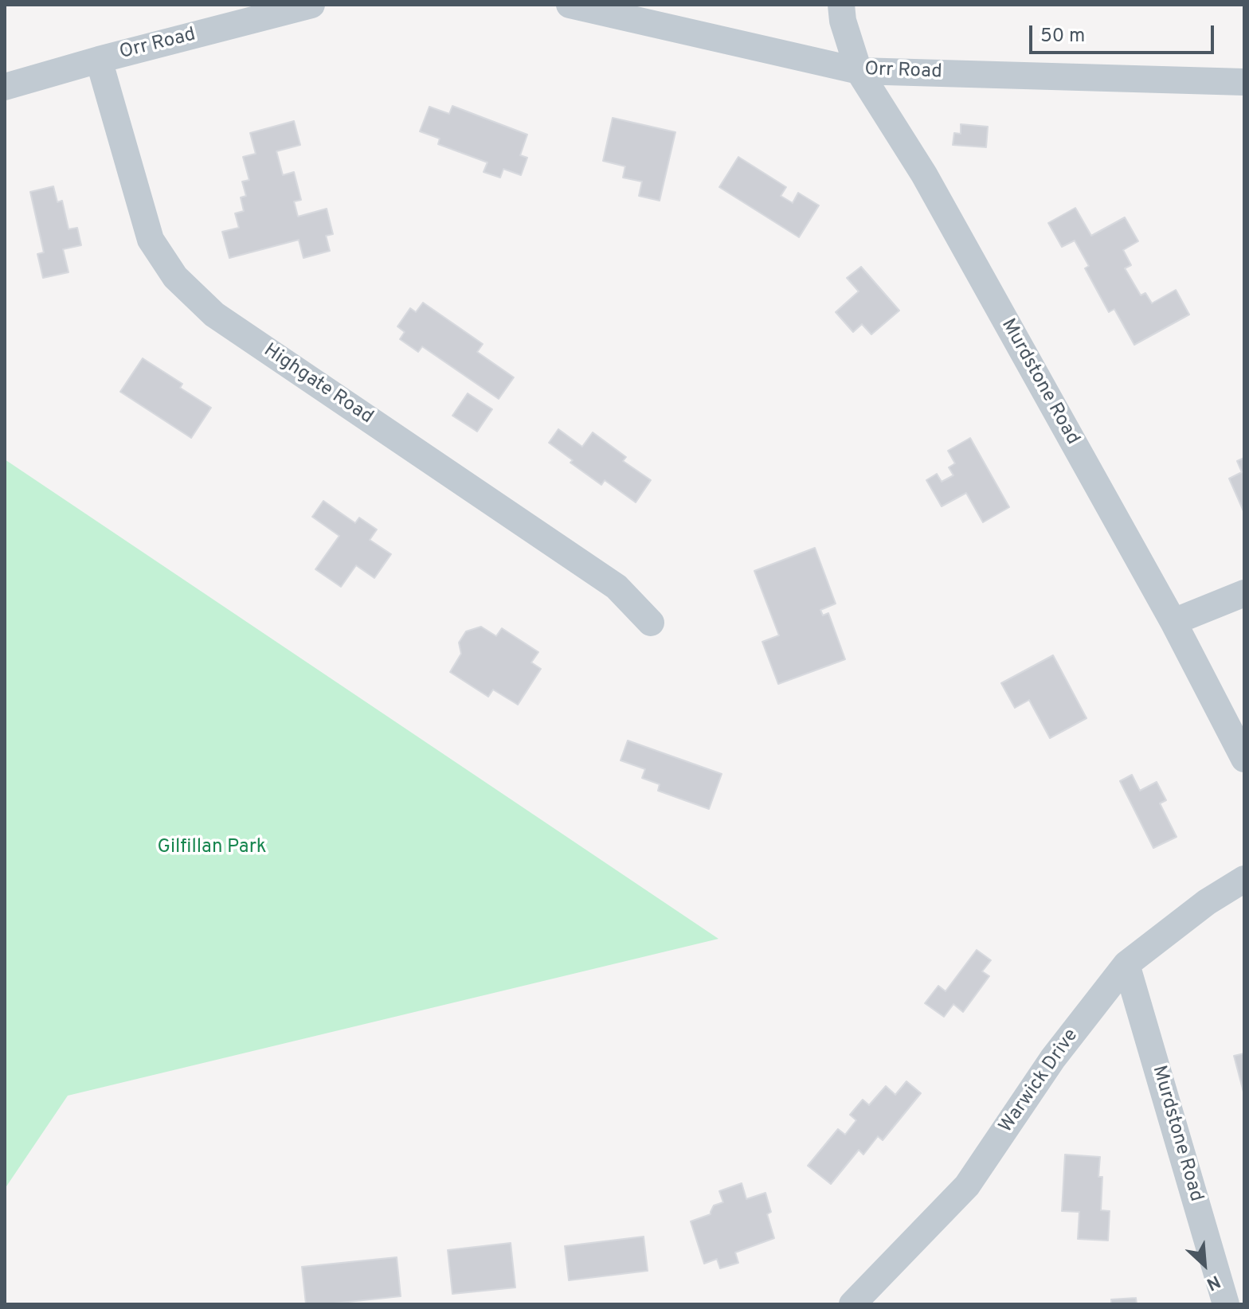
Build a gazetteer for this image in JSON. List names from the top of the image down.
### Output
{
  "streets": {
    "street": [
      "Orr Road",
      "Murdstone Road",
      "Highgate Road",
      "Warwick Drive"
    ]
  },
  "crossings": [
    ["Orr Road", "Murdstone Road"],
    ["Orr Road", "Highgate Road"],
    ["Murdstone Road", "Warwick Drive"]
  ],
  "parks": ["Gilfillan Park"],
  "scale_bar": "50 m",
  "north": "bottom right"
}
